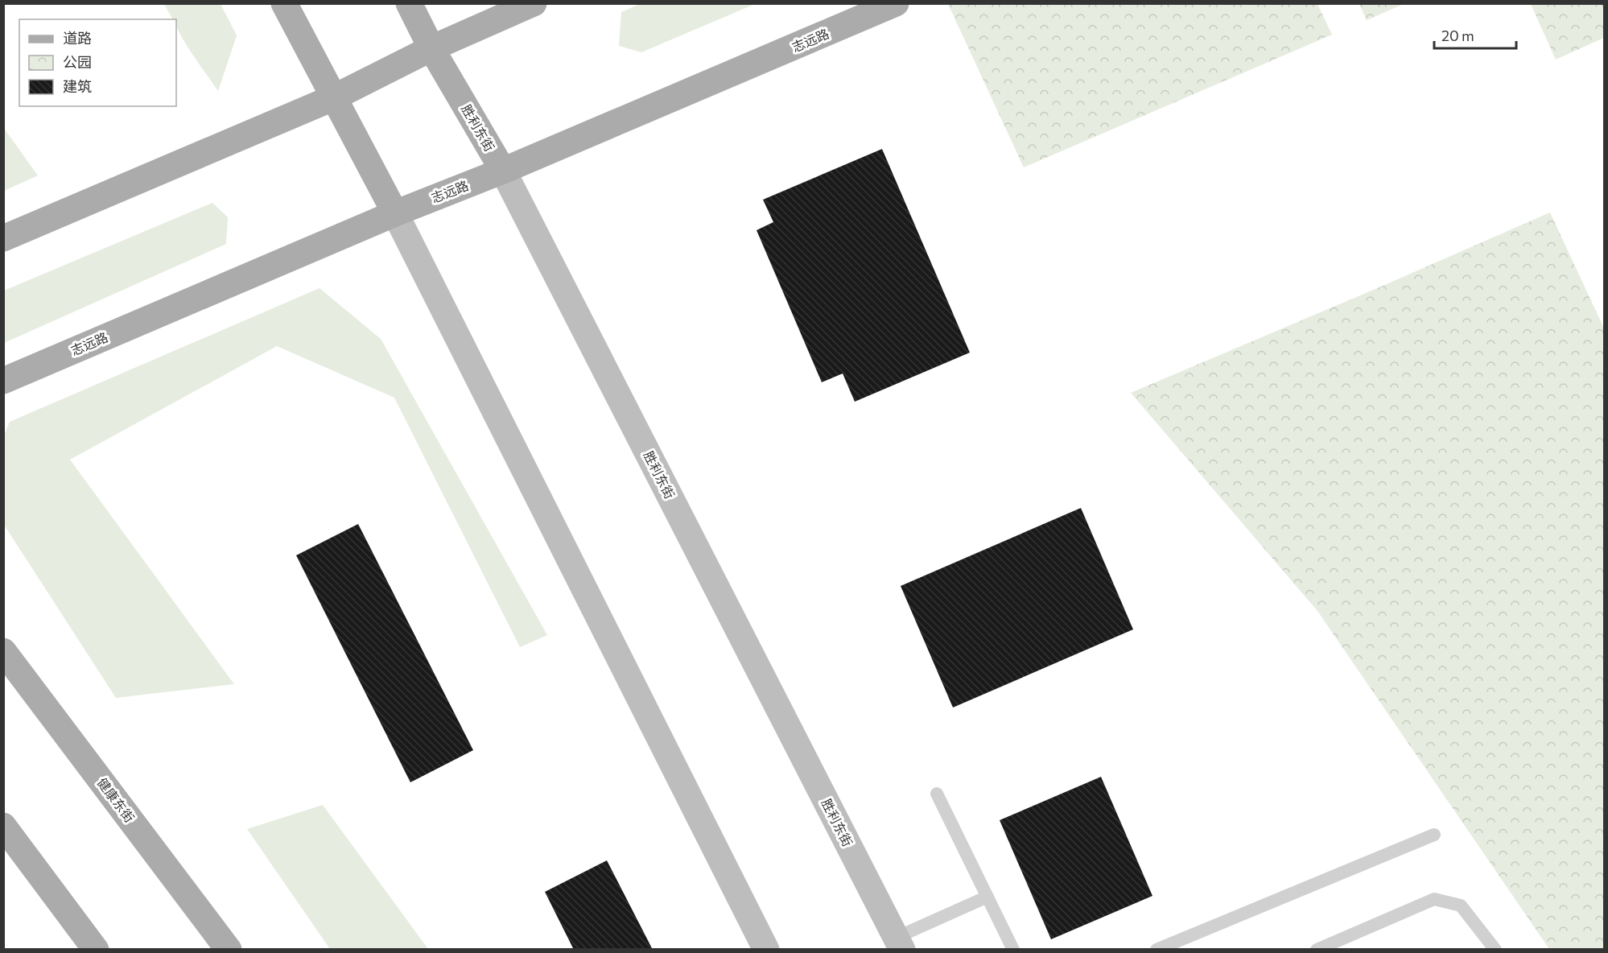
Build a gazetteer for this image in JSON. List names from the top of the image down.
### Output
{
  "streets": {
    "main road": ["志远路", "胜利东街", "健康东街"]
  },
  "crossings": [
    ["志远路", "胜利东街"]
  ],
  "legend": ["道路", "公园", "建筑"],
  "scale_bar": "20 m"
}
